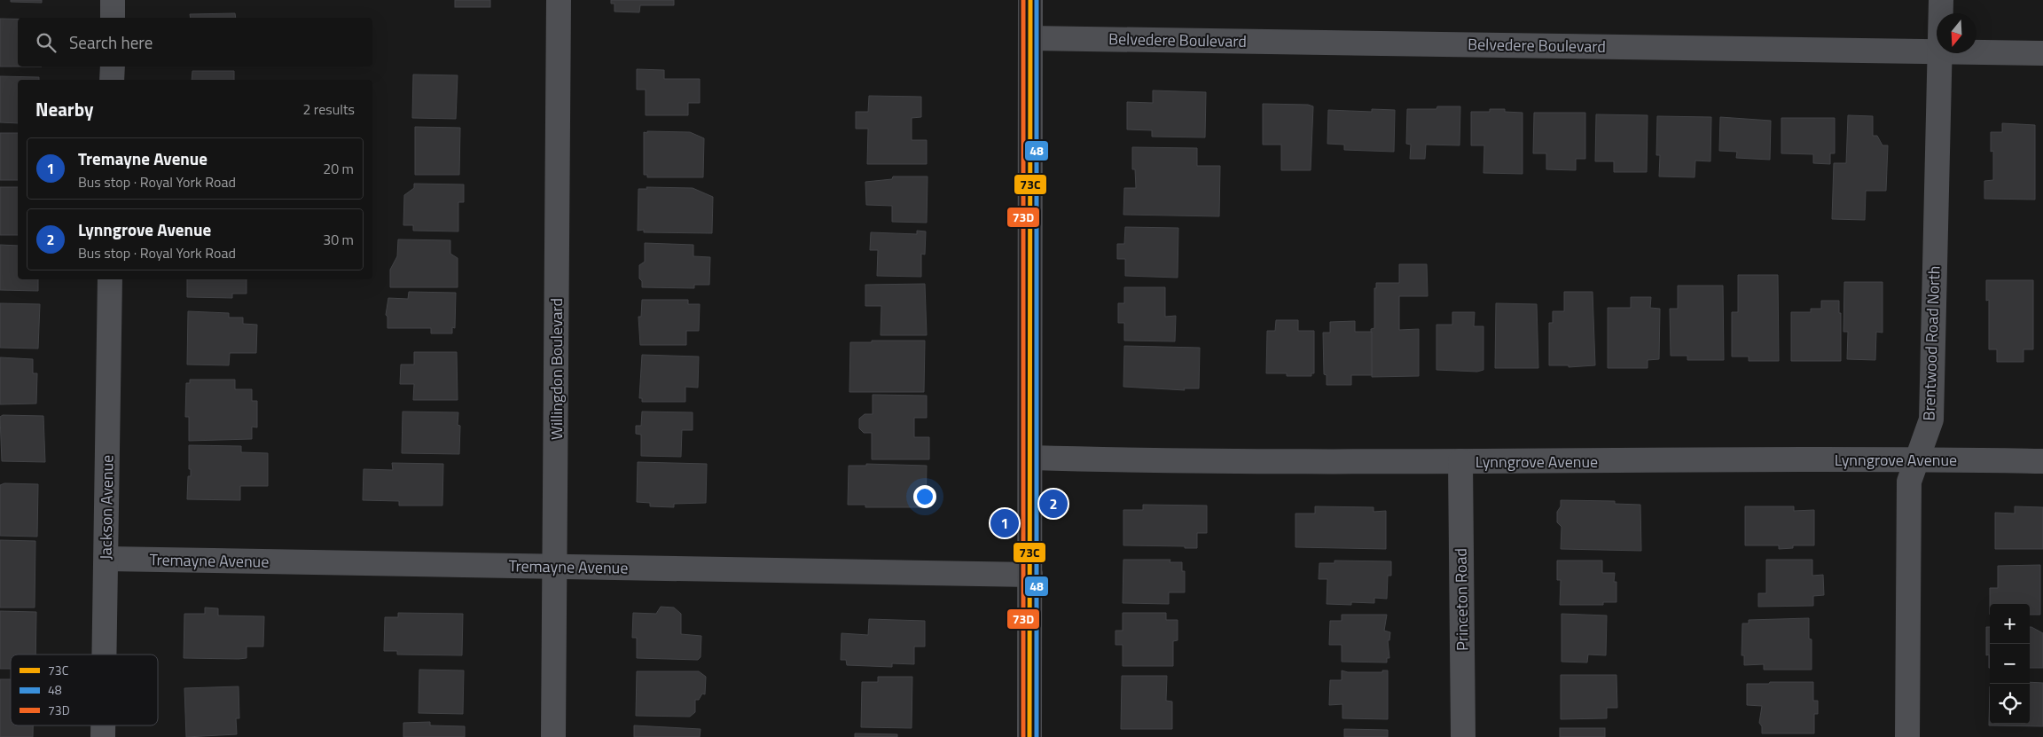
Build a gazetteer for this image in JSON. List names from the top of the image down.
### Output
{
  "streets": {
    "street": [
      "Belvedere Boulevard",
      "Brentwood Road North",
      "Willingdon Boulevard",
      "Lynngrove Avenue",
      "Jackson Avenue",
      "Tremayne Avenue",
      "Princeton Road"
    ]
  },
  "crossings": [
    ["Brentwood Road North", "Lynngrove Avenue"],
    ["Willingdon Boulevard", "Tremayne Avenue"],
    ["Lynngrove Avenue", "Princeton Road"],
    ["Jackson Avenue", "Tremayne Avenue"]
  ],
  "lines": ["transit line 73C", "transit line 48", "transit line 73D"],
  "legend": ["73C", "48", "73D"],
  "north": "bottom",
  "page": {
    "search": "Search here",
    "heading": ["Nearby", "2 results"],
    "list": [
      {
        "mark": "1",
        "name": "Tremayne Avenue",
        "note": "Bus stop · Royal York Road",
        "value": "20 m"
      },
      {
        "mark": "2",
        "name": "Lynngrove Avenue",
        "note": "Bus stop · Royal York Road",
        "value": "30 m"
      }
    ],
    "pins": ["2", "1"],
    "map_buttons": ["+", "−"]
  }
}
